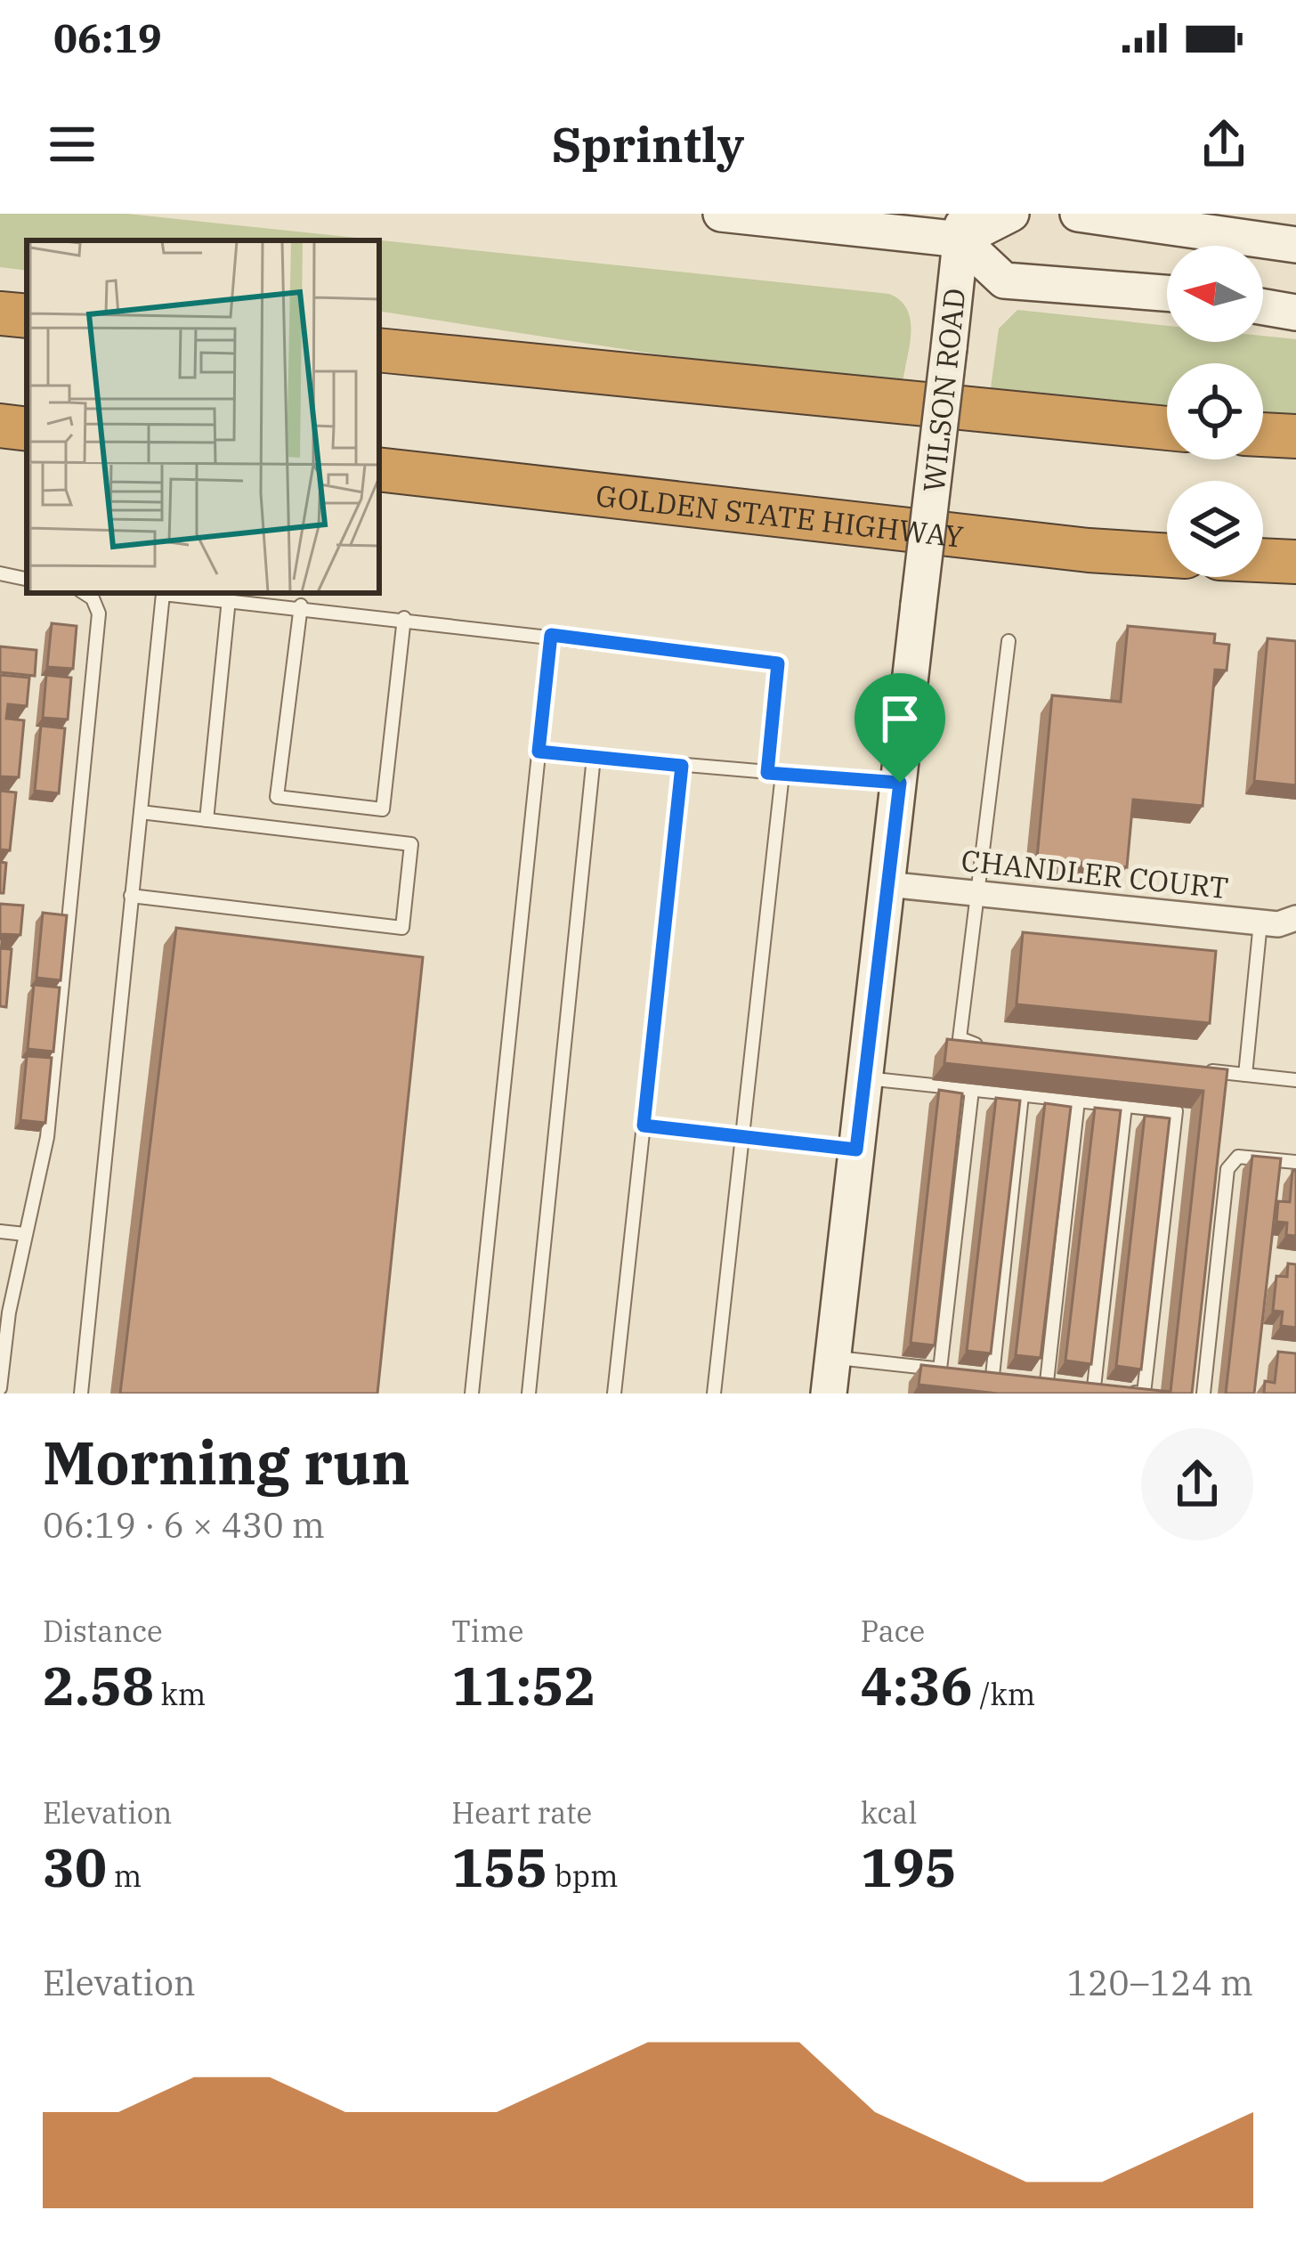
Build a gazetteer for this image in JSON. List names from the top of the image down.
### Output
{
  "streets": {
    "highway": ["GOLDEN STATE HIGHWAY"],
    "street": ["WILSON ROAD", "CHANDLER COURT"]
  },
  "crossings": [
    ["WILSON ROAD", "CHANDLER COURT"]
  ],
  "north": "left",
  "page": {
    "status": "06:19",
    "header": "Sprintly",
    "heading": ["Morning run", "06:19 · 6 × 430 m"],
    "stats": [
      ["Distance", "2.58 km"],
      ["Time", "11:52"],
      ["Pace", "4:36 /km"],
      ["Elevation", "30 m"],
      ["Heart rate", "155 bpm"],
      ["kcal", "195"]
    ],
    "chart": ["Elevation", "120–124 m"]
  }
}
